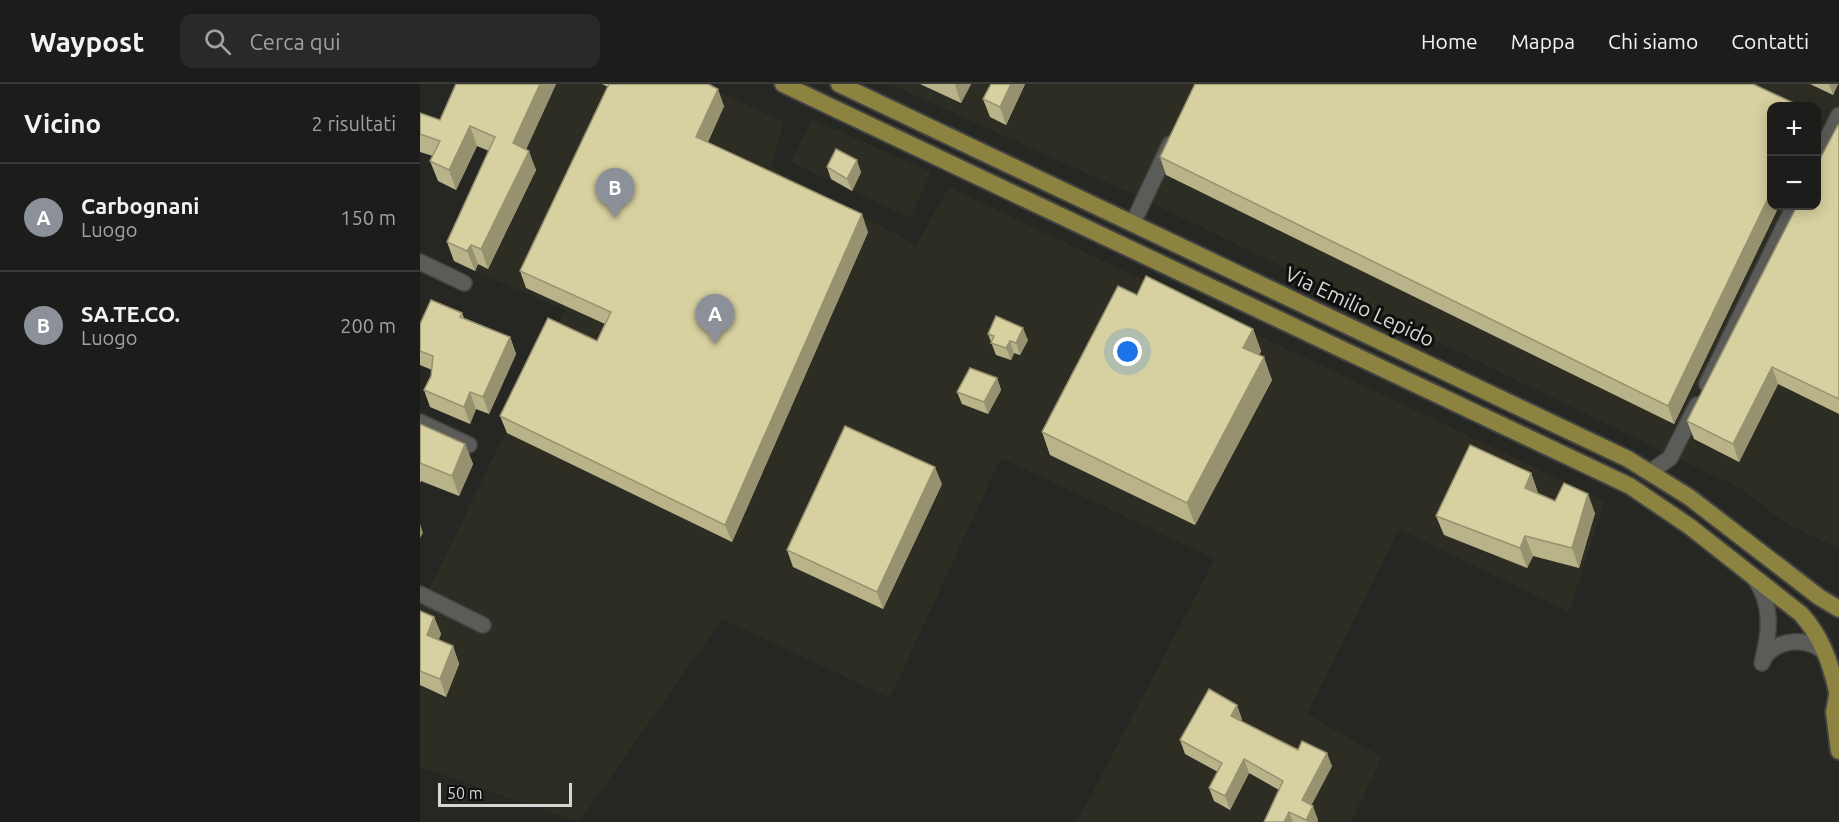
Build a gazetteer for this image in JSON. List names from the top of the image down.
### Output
{
  "streets": {
    "main road": ["Via Emilio Lepido"]
  },
  "scale_bar": "50 m",
  "page": {
    "header": "Waypost",
    "search": "Cerca qui",
    "nav": [
      "Home",
      "Mappa",
      "Chi siamo",
      "Contatti"
    ],
    "heading": ["Vicino", "2 risultati"],
    "map_buttons": ["+", "−"],
    "list": [
      {
        "mark": "A",
        "name": "Carbognani",
        "note": "Luogo",
        "value": "150 m"
      },
      {
        "mark": "B",
        "name": "SA.TE.CO.",
        "note": "Luogo",
        "value": "200 m"
      }
    ],
    "pins": ["B", "A"],
    "scale": "50 m"
  }
}
